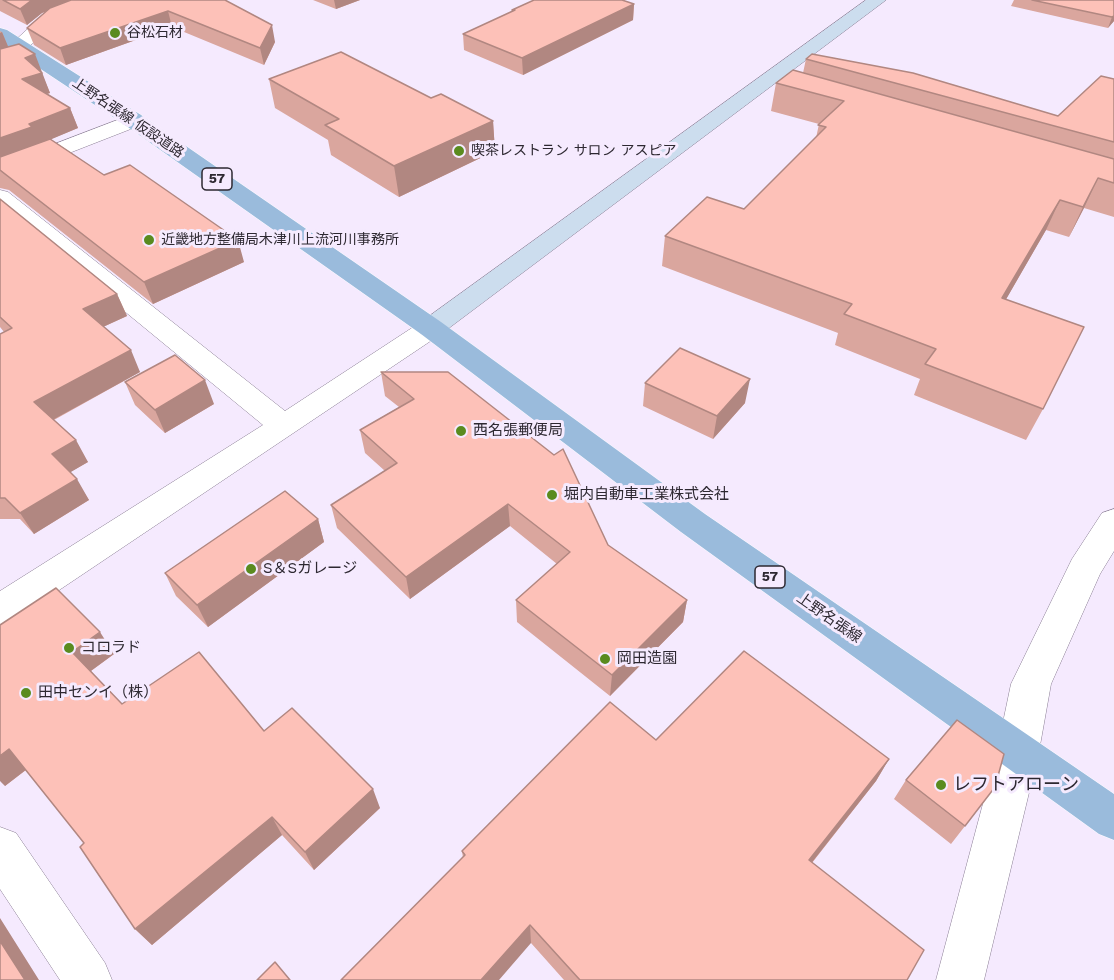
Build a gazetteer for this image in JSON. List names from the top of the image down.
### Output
{
  "streets": {
    "main road": ["上野名張線 仮設道路", "57", "上野名張線"]
  },
  "crossings": [
    ["上野名張線 仮設道路", "上野名張線"]
  ],
  "places": [
    "谷松石材",
    "喫茶レストラン サロン アスピア",
    "近畿地方整備局木津川上流河川事務所",
    "西名張郵便局",
    "堀内自動車工業株式会社",
    "S＆Sガレージ",
    "コロラド",
    "岡田造園",
    "田中センイ（株）",
    "レフトアローン"
  ]
}
